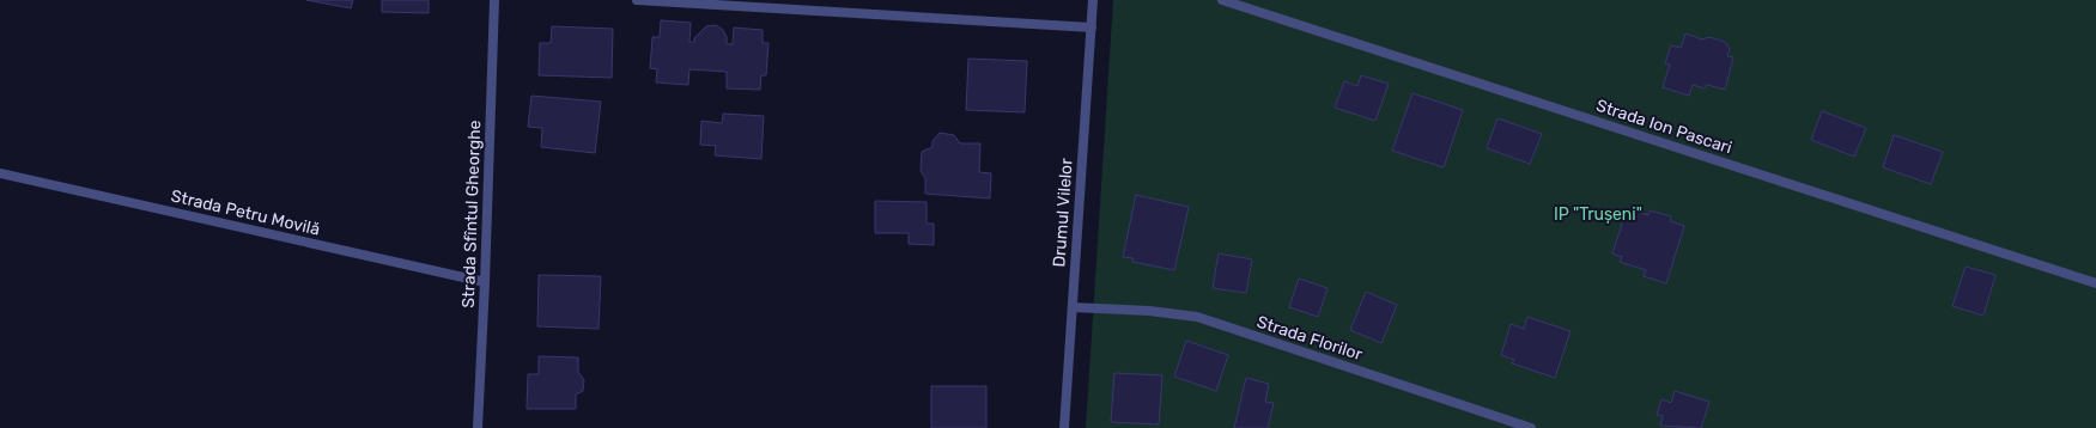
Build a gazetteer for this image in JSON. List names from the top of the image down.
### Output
{
  "streets": {
    "street": [
      "Strada Ion Pascari",
      "Strada Petru Movilă",
      "Drumul Vilelor",
      "Strada Sfîntul Gheorghe",
      "Strada Florilor"
    ]
  },
  "crossings": [
    ["Strada Petru Movilă", "Strada Sfîntul Gheorghe"],
    ["Drumul Vilelor", "Strada Florilor"]
  ],
  "parks": ["IP \"Trușeni\""]
}
